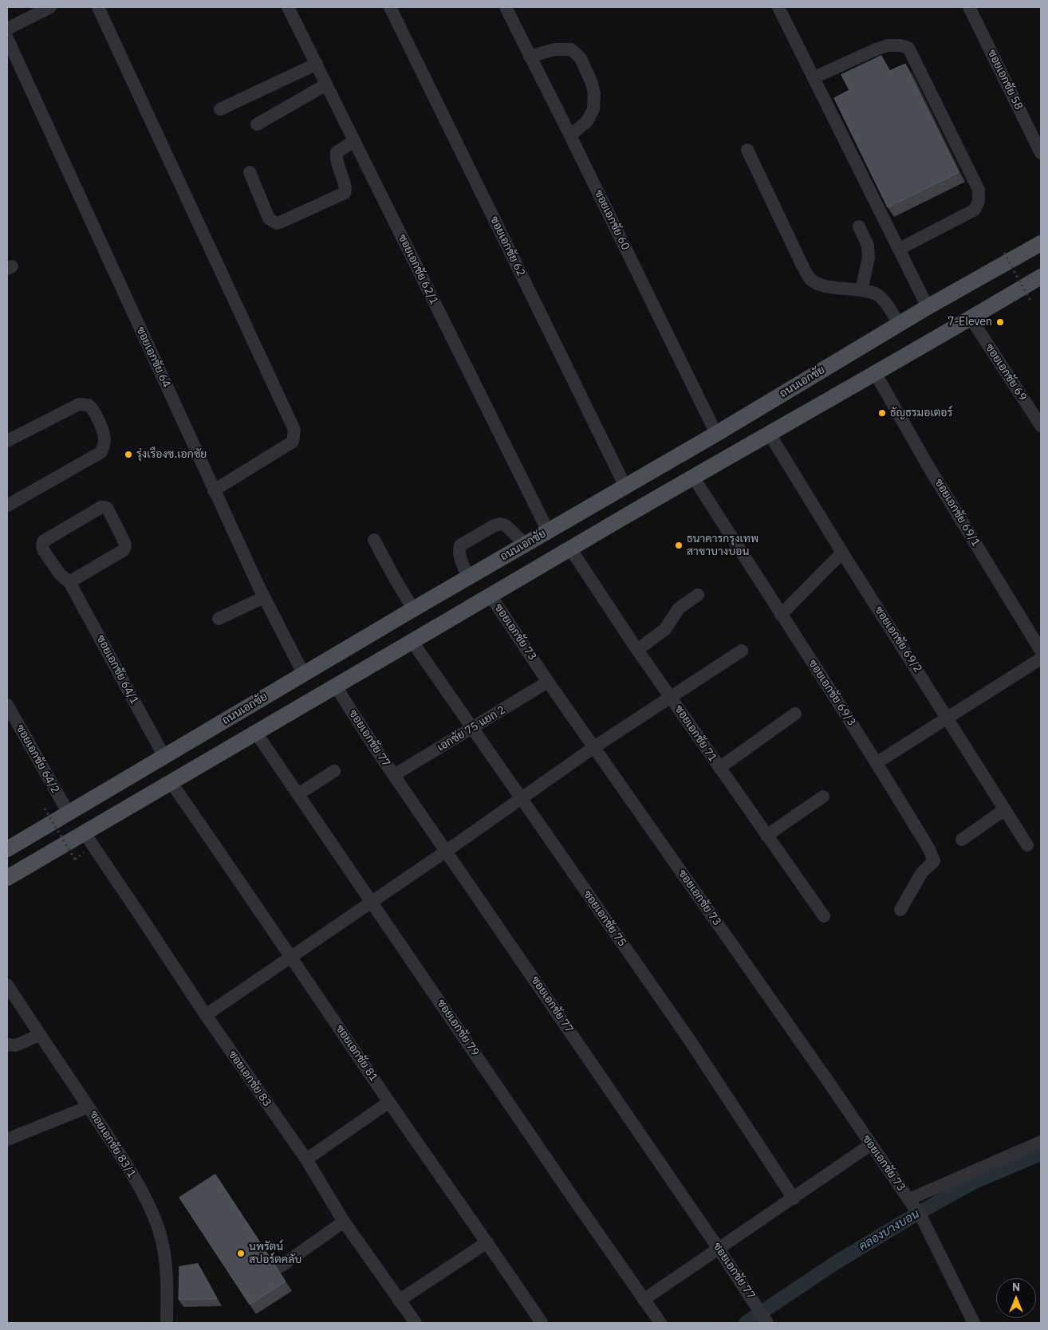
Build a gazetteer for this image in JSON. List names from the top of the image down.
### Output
{
  "streets": {
    "main road": ["ถนนเอกชัย"],
    "street": [
      "ซอยเอกชัย 58",
      "ซอยเอกชัย 60",
      "ซอยเอกชัย 62",
      "ซอยเอกชัย 62/1",
      "ซอยเอกชัย 64",
      "ซอยเอกชัย 69",
      "ซอยเอกชัย 69/1",
      "ซอยเอกชัย 73",
      "ซอยเอกชัย 69/2",
      "ซอยเอกชัย 64/1",
      "ซอยเอกชัย 69/3",
      "เอกชัย 75 แยก 2",
      "ซอยเอกชัย 71",
      "ซอยเอกชัย 77",
      "ซอยเอกชัย 64/2",
      "ซอยเอกชัย 75",
      "ซอยเอกชัย 79",
      "ซอยเอกชัย 81",
      "ซอยเอกชัย 83",
      "ซอยเอกชัย 83/1"
    ]
  },
  "crossings": [
    ["ซอยเอกชัย 60", "ถนนเอกชัย"],
    ["ซอยเอกชัย 62", "ถนนเอกชัย"],
    ["ซอยเอกชัย 62/1", "ถนนเอกชัย"],
    ["ซอยเอกชัย 64", "ถนนเอกชัย"],
    ["ถนนเอกชัย", "ซอยเอกชัย 64/1"],
    ["ถนนเอกชัย", "ซอยเอกชัย 64/2"],
    ["ซอยเอกชัย 73", "เอกชัย 75 แยก 2"],
    ["เอกชัย 75 แยก 2", "ซอยเอกชัย 77"],
    ["เอกชัย 75 แยก 2", "ซอยเอกชัย 75"]
  ],
  "water": ["คลองบางบอน"],
  "places": [
    "7-Eleven",
    "ธัญธรมอเตอร์",
    "รุ่งเรืองซ.เอกชัย",
    "ธนาคารกรุงเทพ สาขาบางบอน",
    "นพรัตน์ สปอร์ตคลับ"
  ],
  "north": "top"
}
